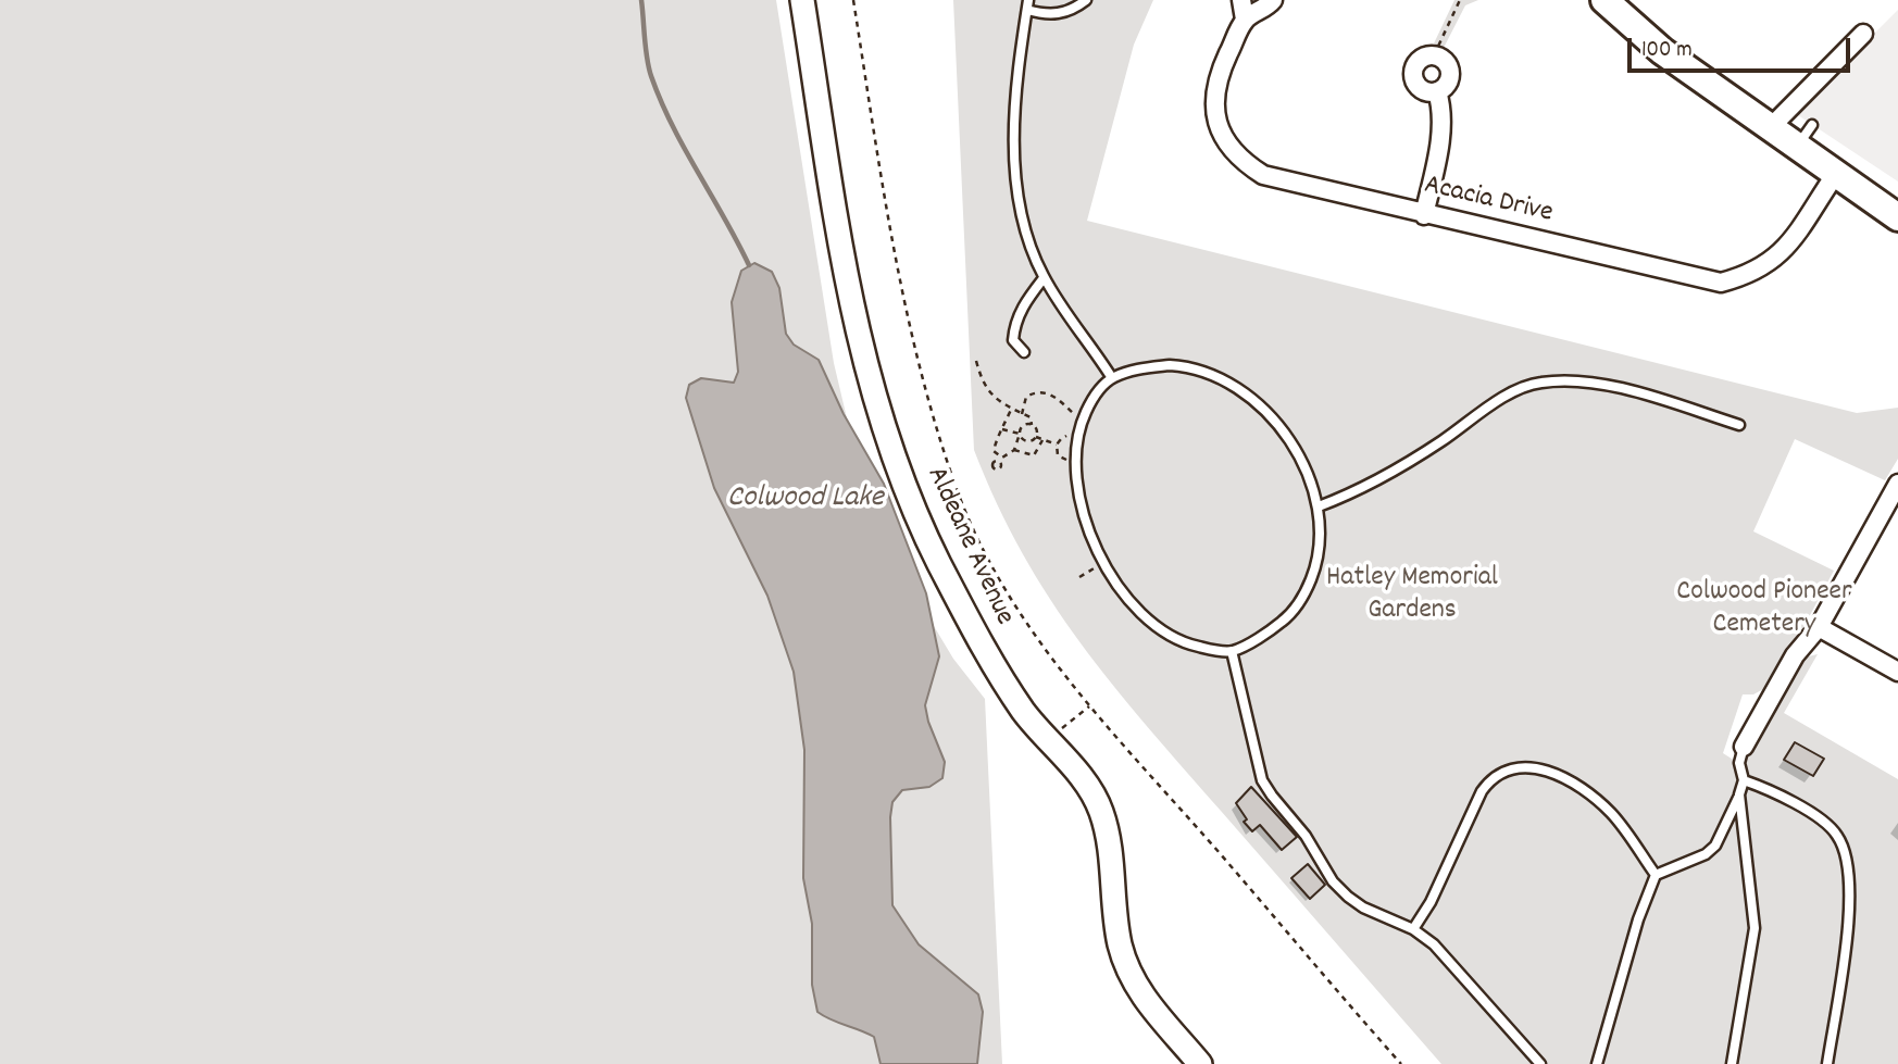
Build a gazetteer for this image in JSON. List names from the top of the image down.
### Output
{
  "streets": {
    "street": ["Acacia Drive", "Aldeane Avenue"]
  },
  "water": ["Colwood Lake"],
  "parks": ["Hatley Memorial Gardens", "Colwood Pioneer Cemetery"],
  "scale_bar": "100 m"
}
